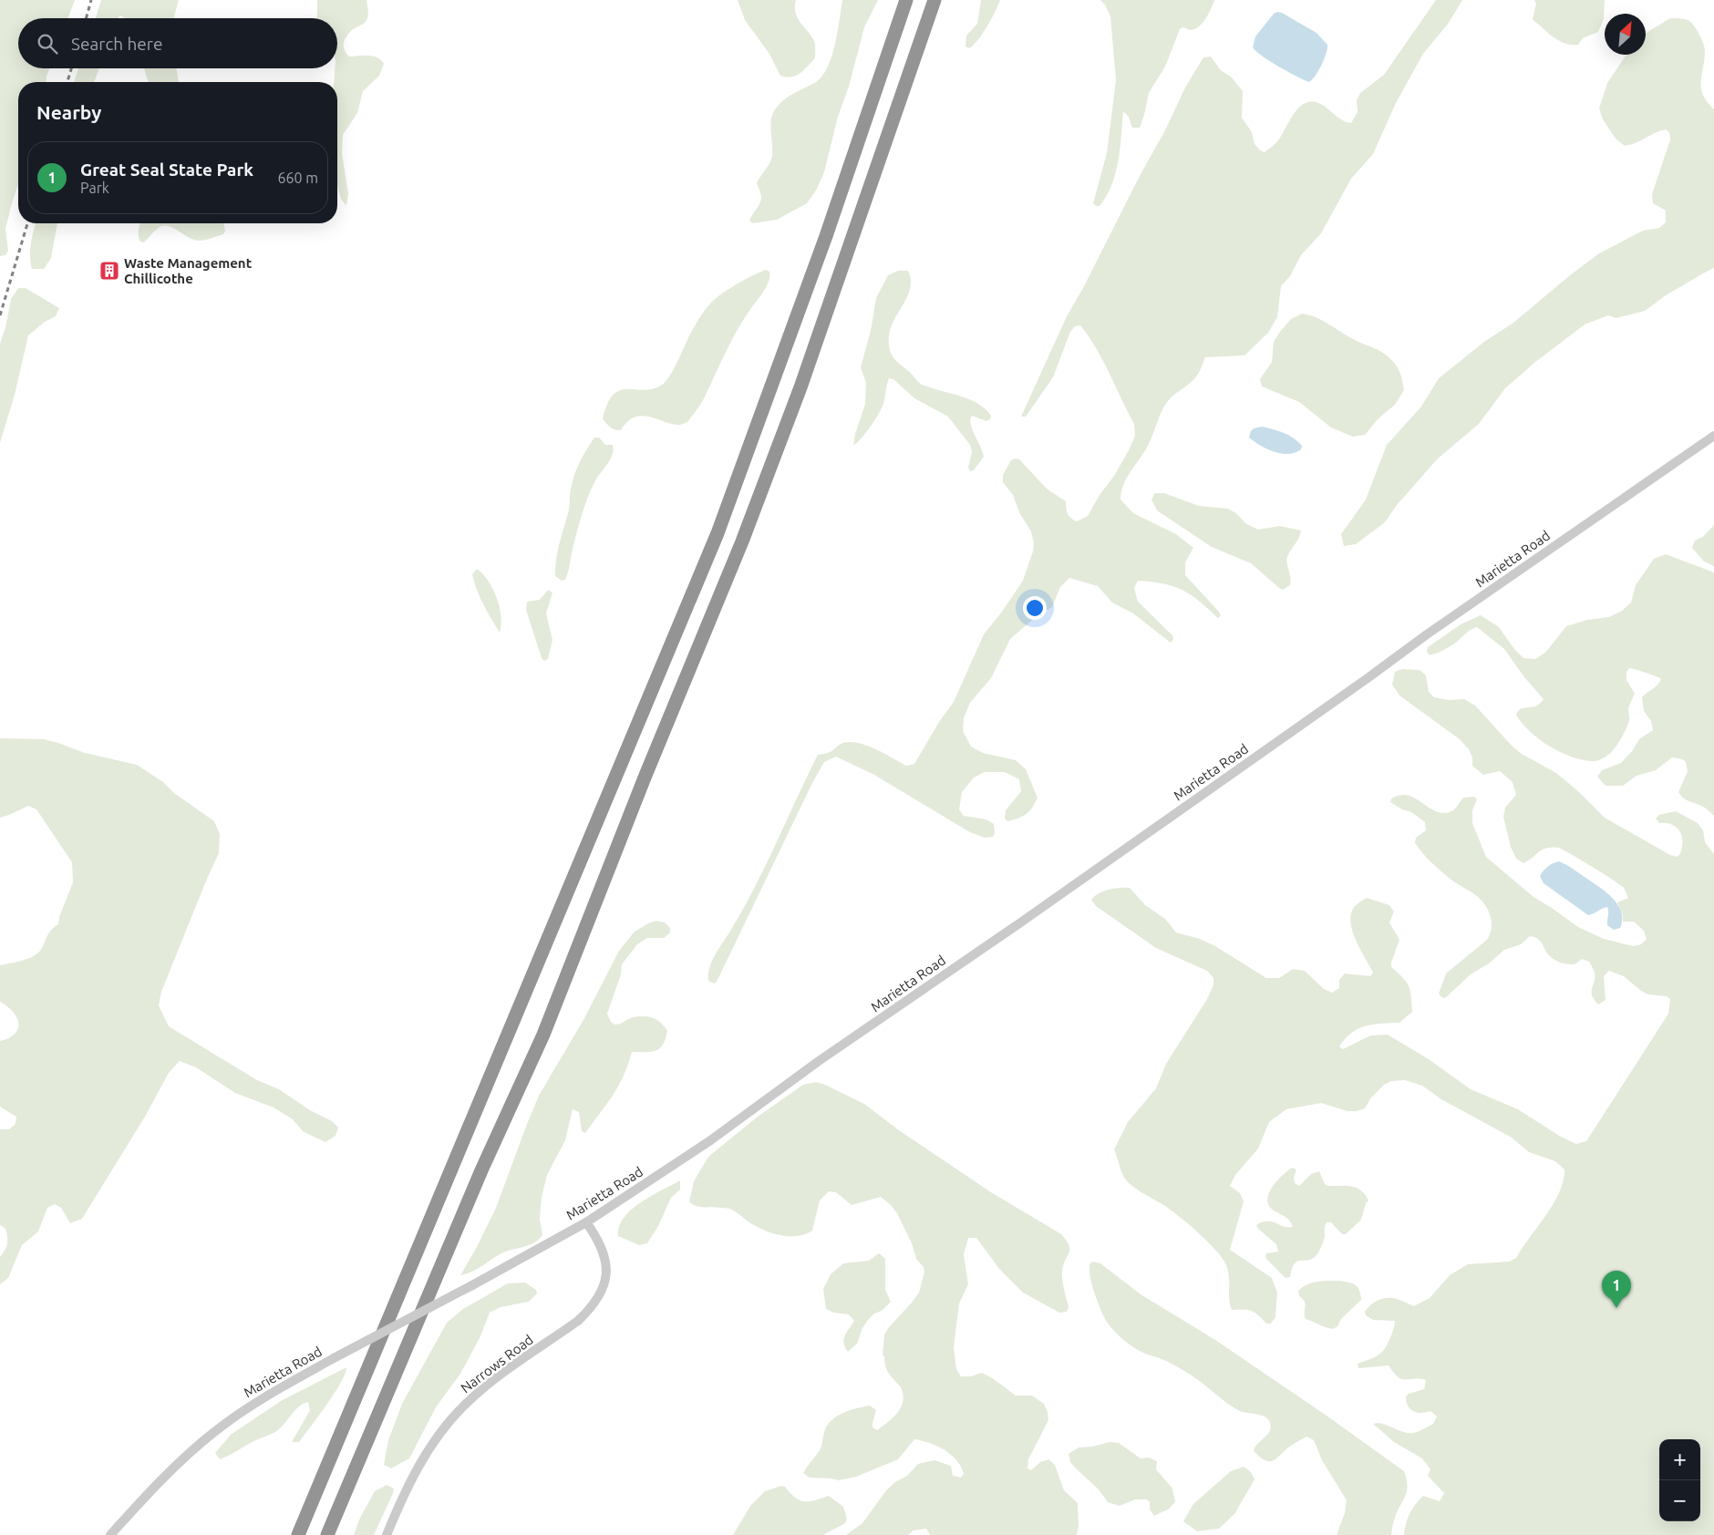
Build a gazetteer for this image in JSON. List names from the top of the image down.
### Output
{
  "streets": {
    "street": ["Marietta Road", "Narrows Road"]
  },
  "crossings": [
    ["Marietta Road", "Narrows Road"]
  ],
  "places": {
    "building": ["Waste Management Chillicothe"]
  },
  "north": "top right",
  "page": {
    "search": "Search here",
    "heading": "Nearby",
    "list": [
      {
        "mark": "1",
        "name": "Great Seal State Park",
        "note": "Park",
        "value": "660 m"
      }
    ],
    "pins": "1",
    "map_buttons": ["+", "−"]
  }
}
